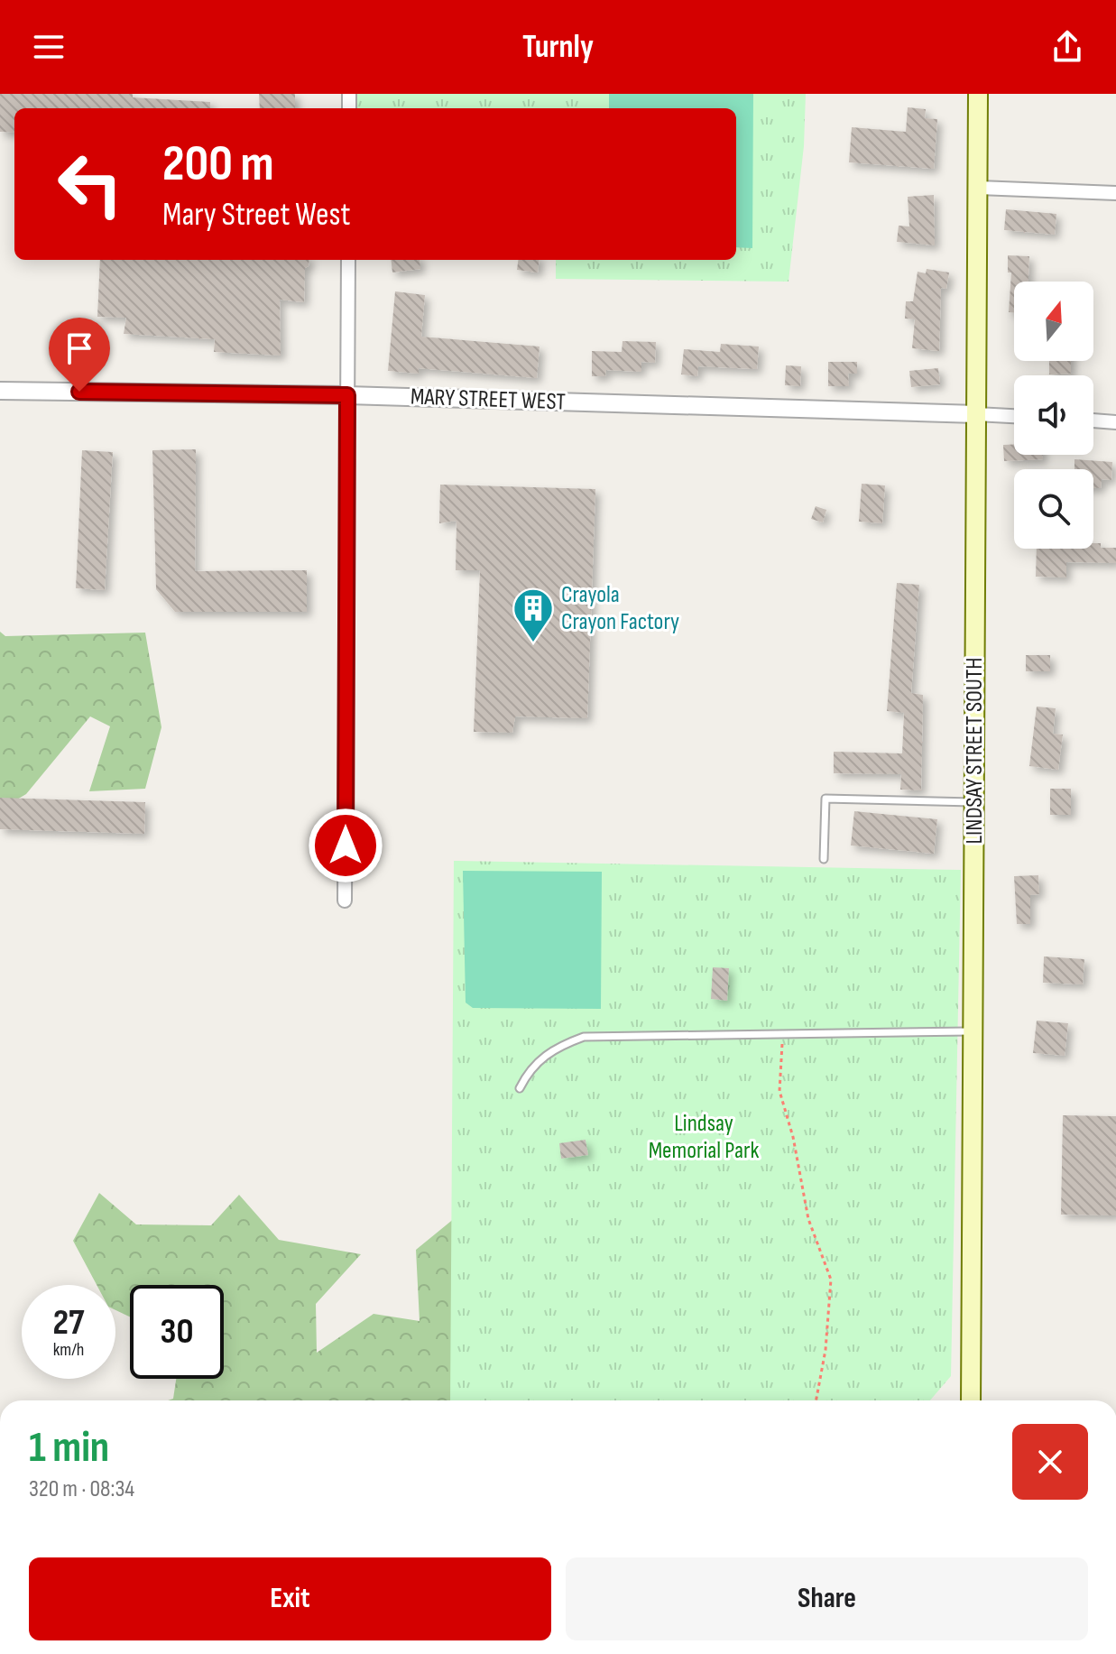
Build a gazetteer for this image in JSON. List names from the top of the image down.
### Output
{
  "streets": {
    "main road": ["LINDSAY STREET SOUTH"],
    "street": ["MARY STREET WEST"]
  },
  "crossings": [
    ["MARY STREET WEST", "LINDSAY STREET SOUTH"]
  ],
  "parks": ["Lindsay Memorial Park"],
  "places": {
    "building": ["Crayola Crayon Factory"]
  },
  "north": "top",
  "page": {
    "header": "Turnly",
    "turn": ["200 m", "Mary Street West"],
    "speed": "27 km/h",
    "limit": "30",
    "heading": ["1 min", "320 m · 08:34"],
    "buttons": ["Exit", "Share"]
  }
}
